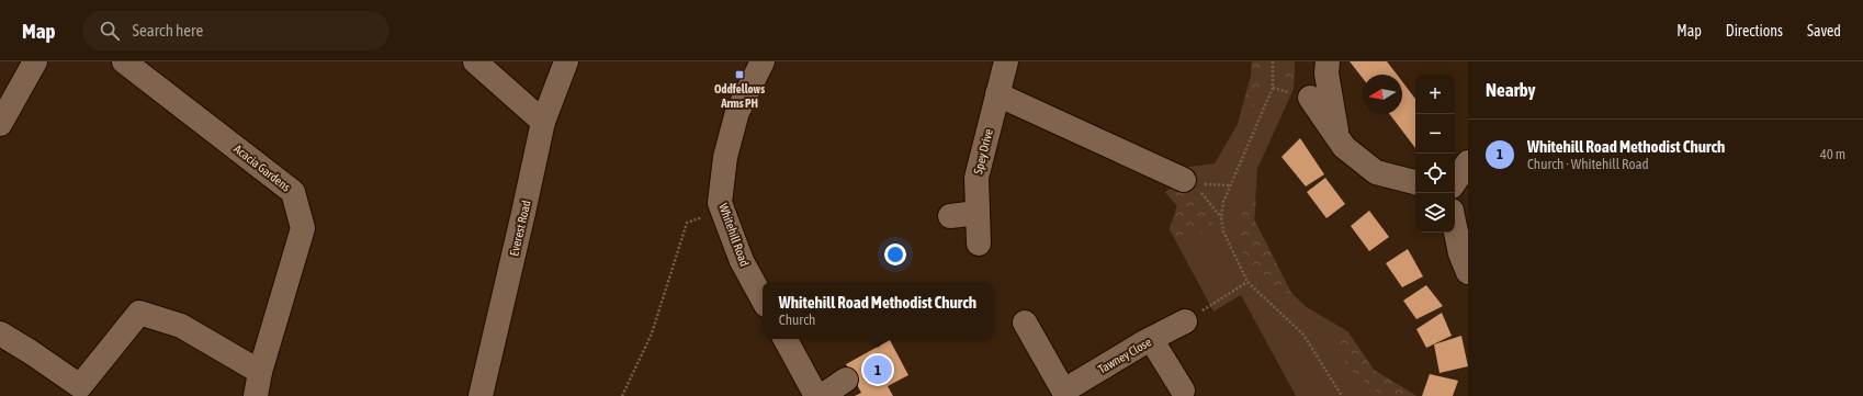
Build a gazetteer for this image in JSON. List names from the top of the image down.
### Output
{
  "streets": {
    "street": [
      "Spey Drive",
      "Acacia Gardens",
      "Everest Road",
      "Whitehill Road",
      "Tawney Close"
    ]
  },
  "places": {
    "transit": ["Oddfellows Arms PH"]
  },
  "north": "left",
  "page": {
    "header": "Map",
    "search": "Search here",
    "nav": ["Map", "Directions", "Saved"],
    "heading": "Nearby",
    "map_buttons": ["+", "−"],
    "list": [
      {
        "mark": "1",
        "name": "Whitehill Road Methodist Church",
        "note": "Church · Whitehill Road",
        "value": "40 m"
      }
    ],
    "popup": ["Whitehill Road Methodist Church", "Church"],
    "pins": "1"
  }
}
